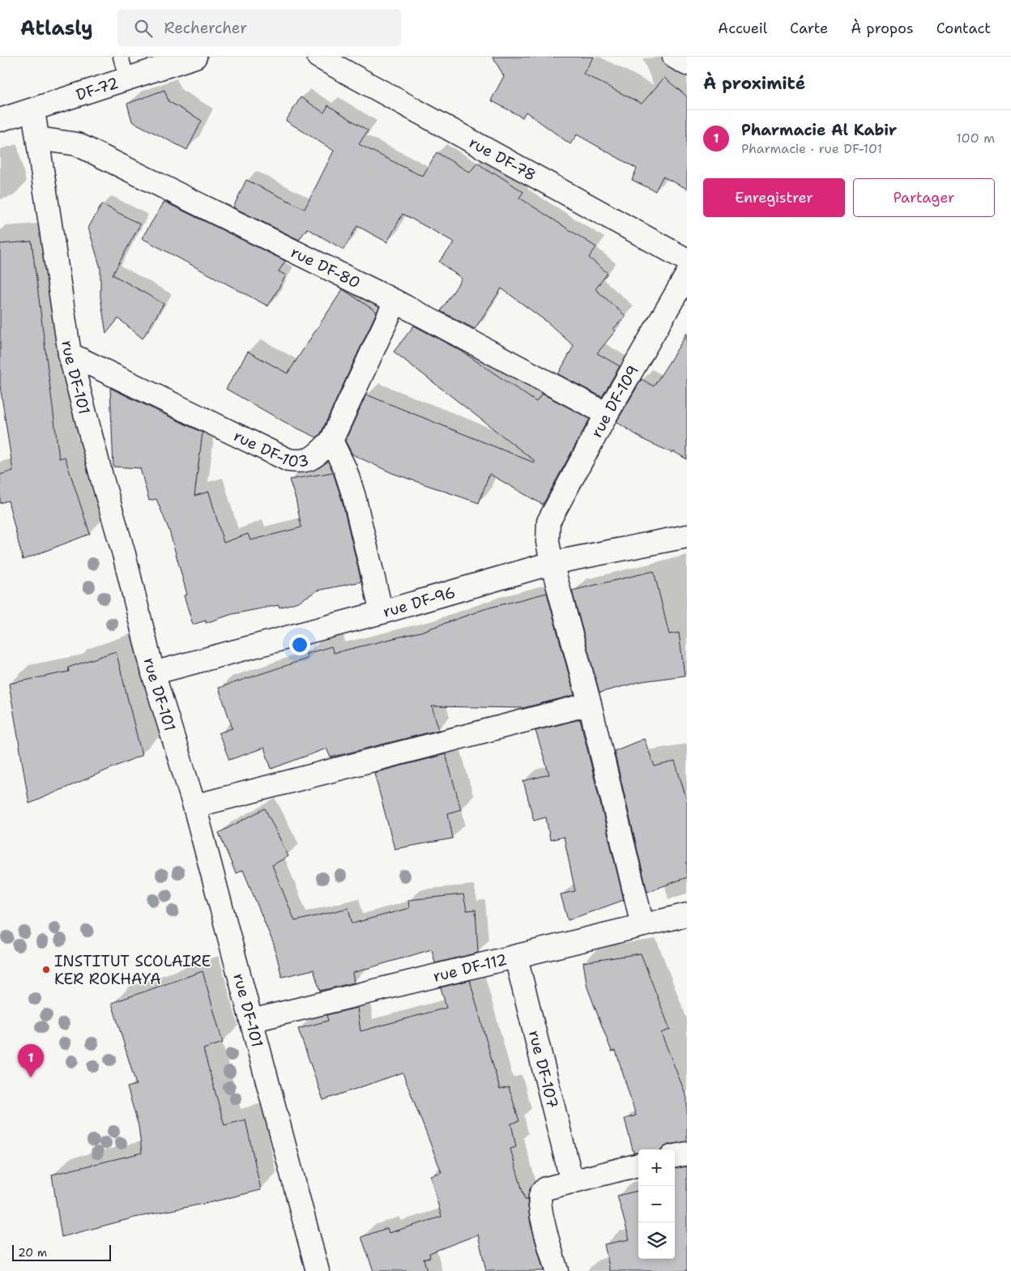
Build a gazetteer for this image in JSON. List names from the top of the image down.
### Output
{
  "streets": {
    "street": [
      "DF-72",
      "rue DF-78",
      "rue DF-80",
      "rue DF-101",
      "rue DF-109",
      "rue DF-103",
      "rue DF-96",
      "rue DF-112",
      "rue DF-107"
    ]
  },
  "crossings": [
    ["DF-72", "rue DF-101"],
    ["rue DF-80", "rue DF-101"],
    ["rue DF-80", "rue DF-109"],
    ["rue DF-80", "rue DF-103"],
    ["rue DF-101", "rue DF-103"],
    ["rue DF-101", "rue DF-96"],
    ["rue DF-101", "rue DF-112"],
    ["rue DF-109", "rue DF-96"],
    ["rue DF-112", "rue DF-107"]
  ],
  "places": ["INSTITUT SCOLAIRE KER ROKHAYA"],
  "scale_bar": "20 m",
  "page": {
    "header": "Atlasly",
    "search": "Rechercher",
    "nav": [
      "Accueil",
      "Carte",
      "À propos",
      "Contact"
    ],
    "heading": "À proximité",
    "list": [
      {
        "mark": "1",
        "name": "Pharmacie Al Kabir",
        "note": "Pharmacie · rue DF-101",
        "value": "100 m"
      }
    ],
    "buttons": ["Enregistrer", "Partager"],
    "pins": "1",
    "map_buttons": ["+", "−"],
    "scale": "20 m"
  }
}
